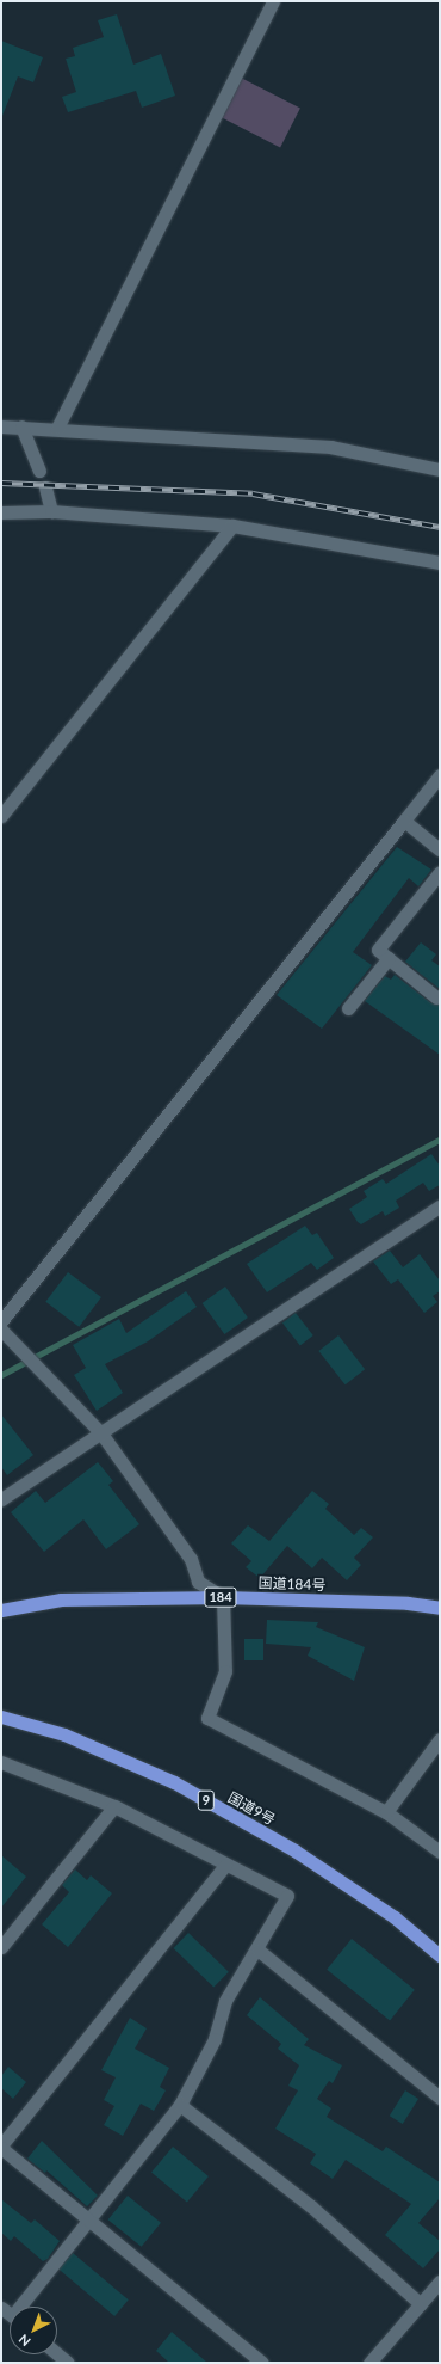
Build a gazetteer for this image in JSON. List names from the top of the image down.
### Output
{
  "streets": {
    "highway": [
      "国道184号",
      "184",
      "9",
      "国道9号"
    ]
  },
  "north": "bottom left"
}
